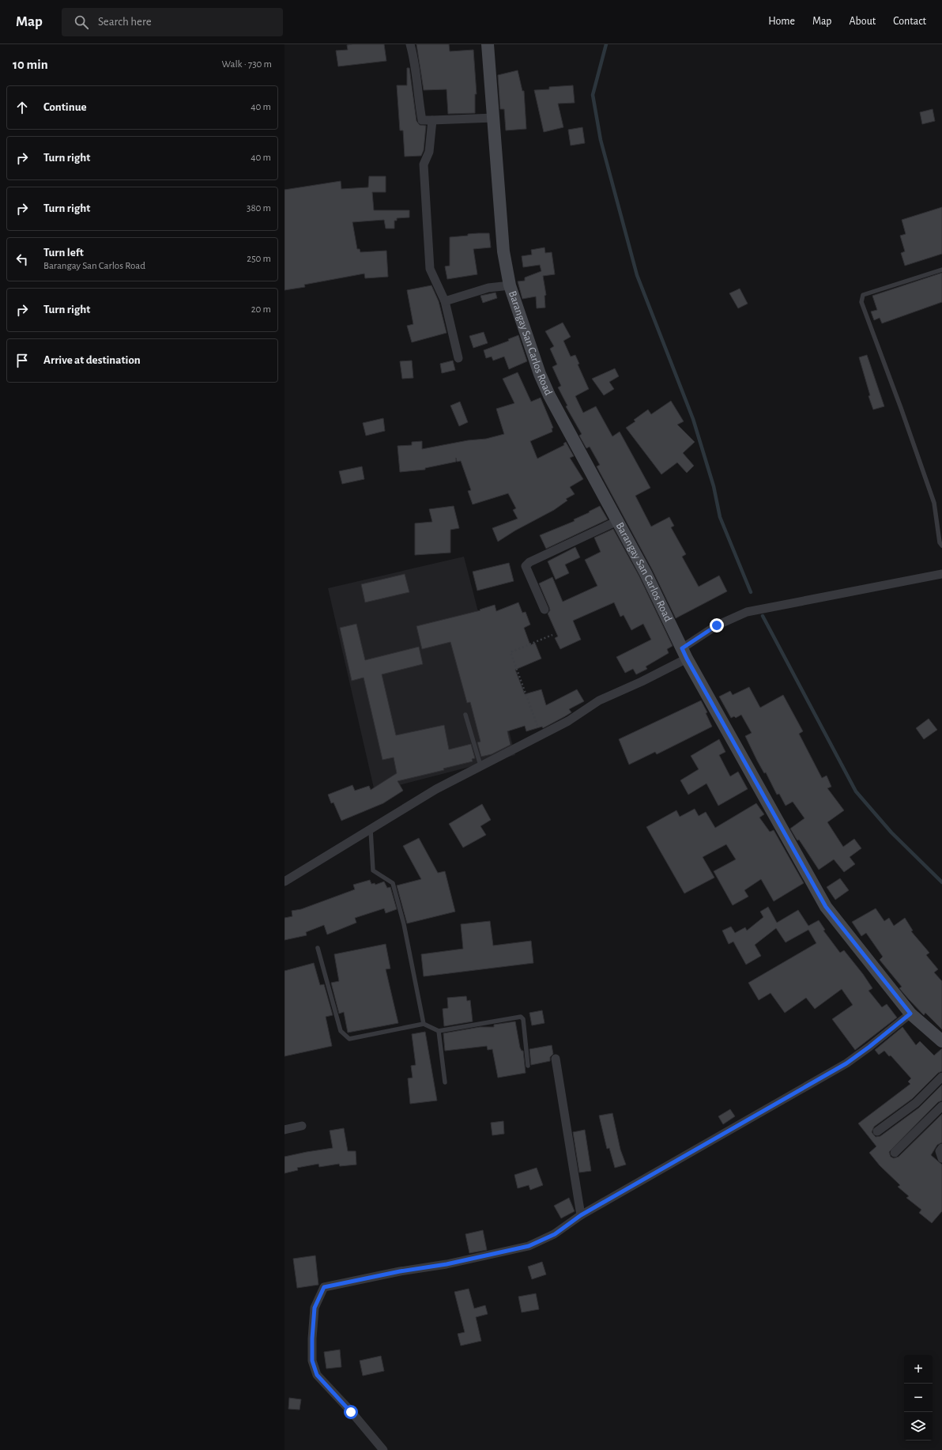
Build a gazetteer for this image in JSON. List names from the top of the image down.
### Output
{
  "streets": {
    "street": ["Barangay San Carlos Road"]
  },
  "page": {
    "header": "Map",
    "search": "Search here",
    "nav": [
      "Home",
      "Map",
      "About",
      "Contact"
    ],
    "heading": ["10 min", "Walk · 730 m"],
    "list": [
      ["Continue", "40 m"],
      ["Turn right", "40 m"],
      ["Turn right", "380 m"],
      ["Turn left", "Barangay San Carlos Road", "250 m"],
      ["Turn right", "20 m"],
      "Arrive at destination"
    ],
    "map_buttons": ["+", "−"]
  }
}
